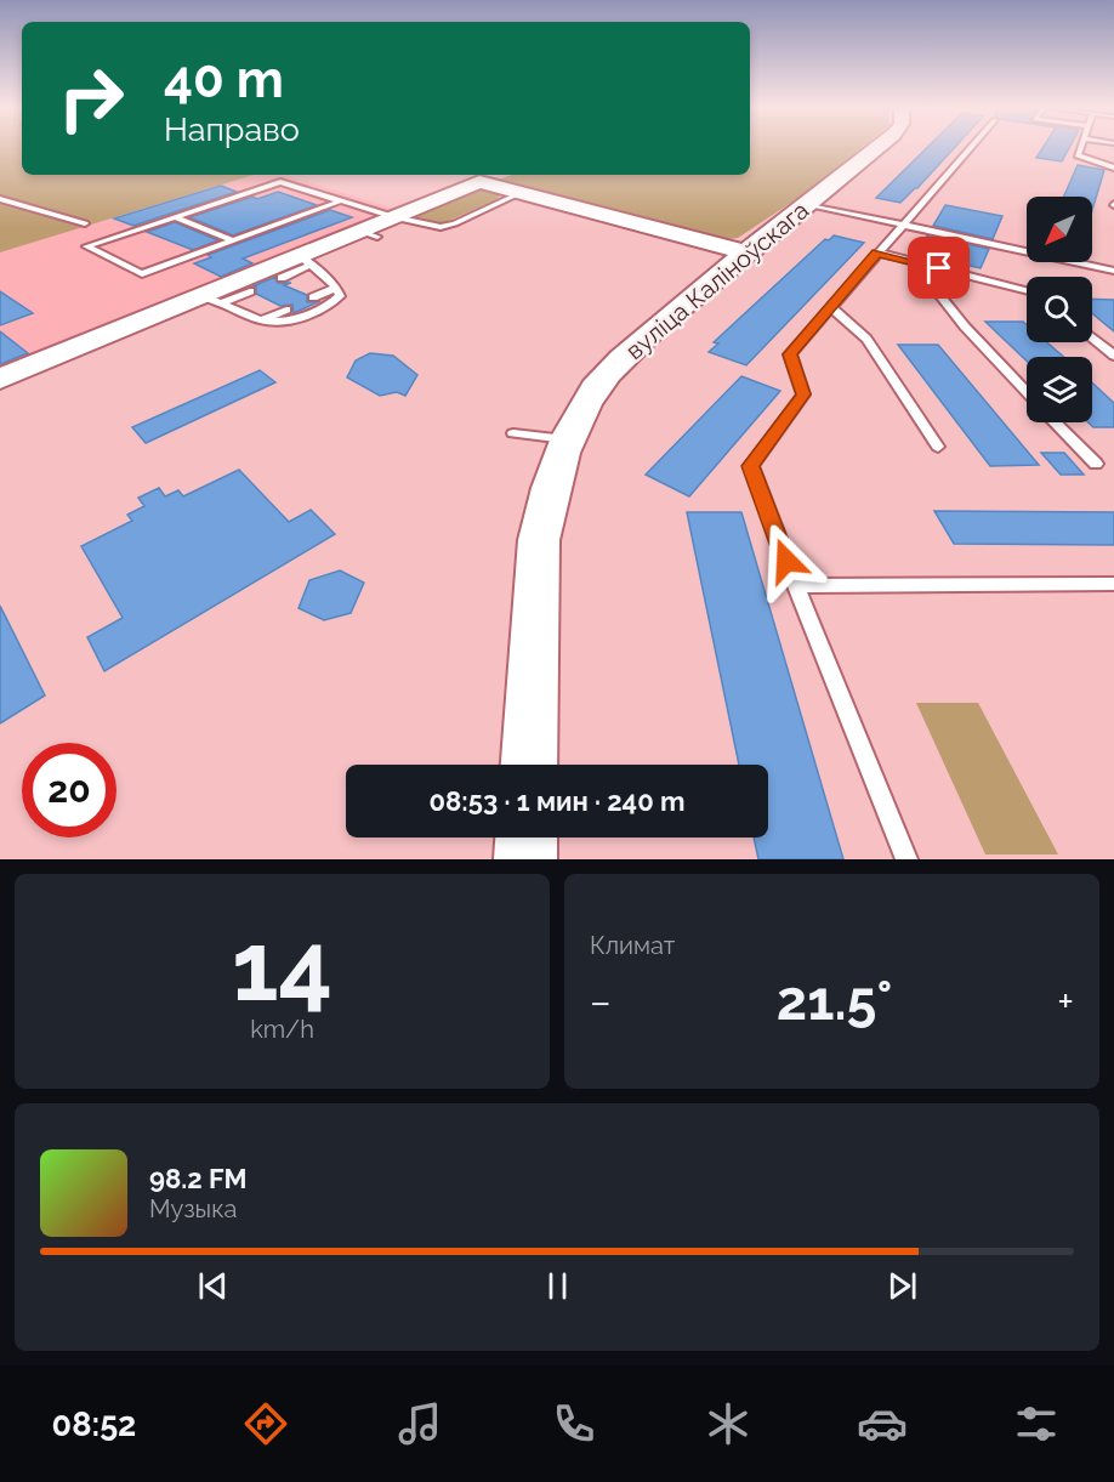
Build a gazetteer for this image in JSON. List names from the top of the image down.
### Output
{
  "streets": {
    "main road": ["вуліца Каліноўскага"]
  },
  "north": "bottom left",
  "page": {
    "turn": ["40 m", "Направо"],
    "limit": "20",
    "trip": "08:53 · 1 мин · 240 m",
    "tile": [
      ["14", "km/h"],
      "Климат"
    ],
    "heat": ["−", "21.5°", "+"],
    "song": ["98.2 FM", "Музыка"],
    "tabs": "08:52"
  }
}
